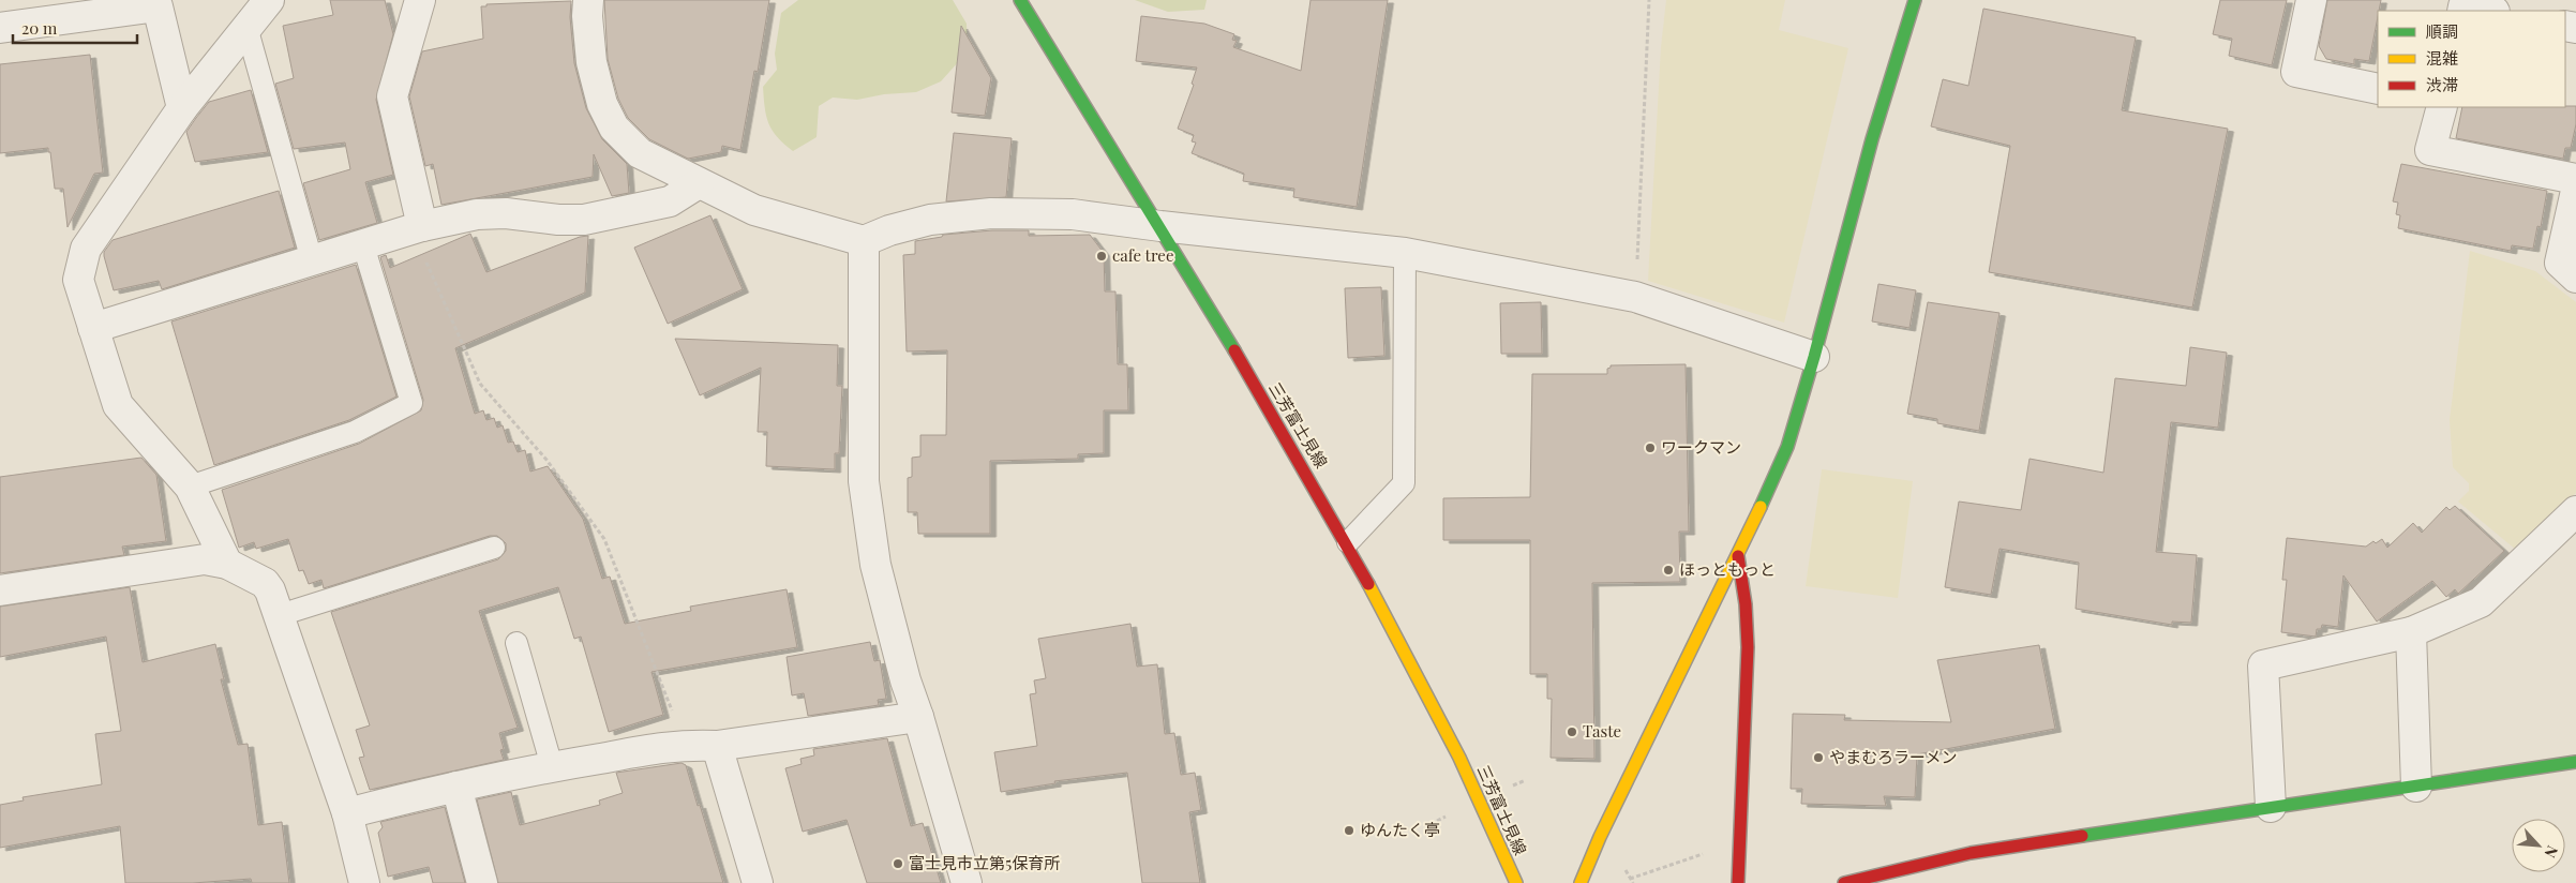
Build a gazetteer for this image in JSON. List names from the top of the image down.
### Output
{
  "streets": {
    "street": ["三芳富士見線"]
  },
  "places": [
    "cafe tree",
    "ワークマン",
    "ほっともっと",
    "Taste",
    "やまむろラーメン",
    "ゆんたく亭",
    "富士見市立第5保育所"
  ],
  "legend": ["順調", "混雑", "渋滞"],
  "scale_bar": "20 m",
  "north": "bottom right"
}
